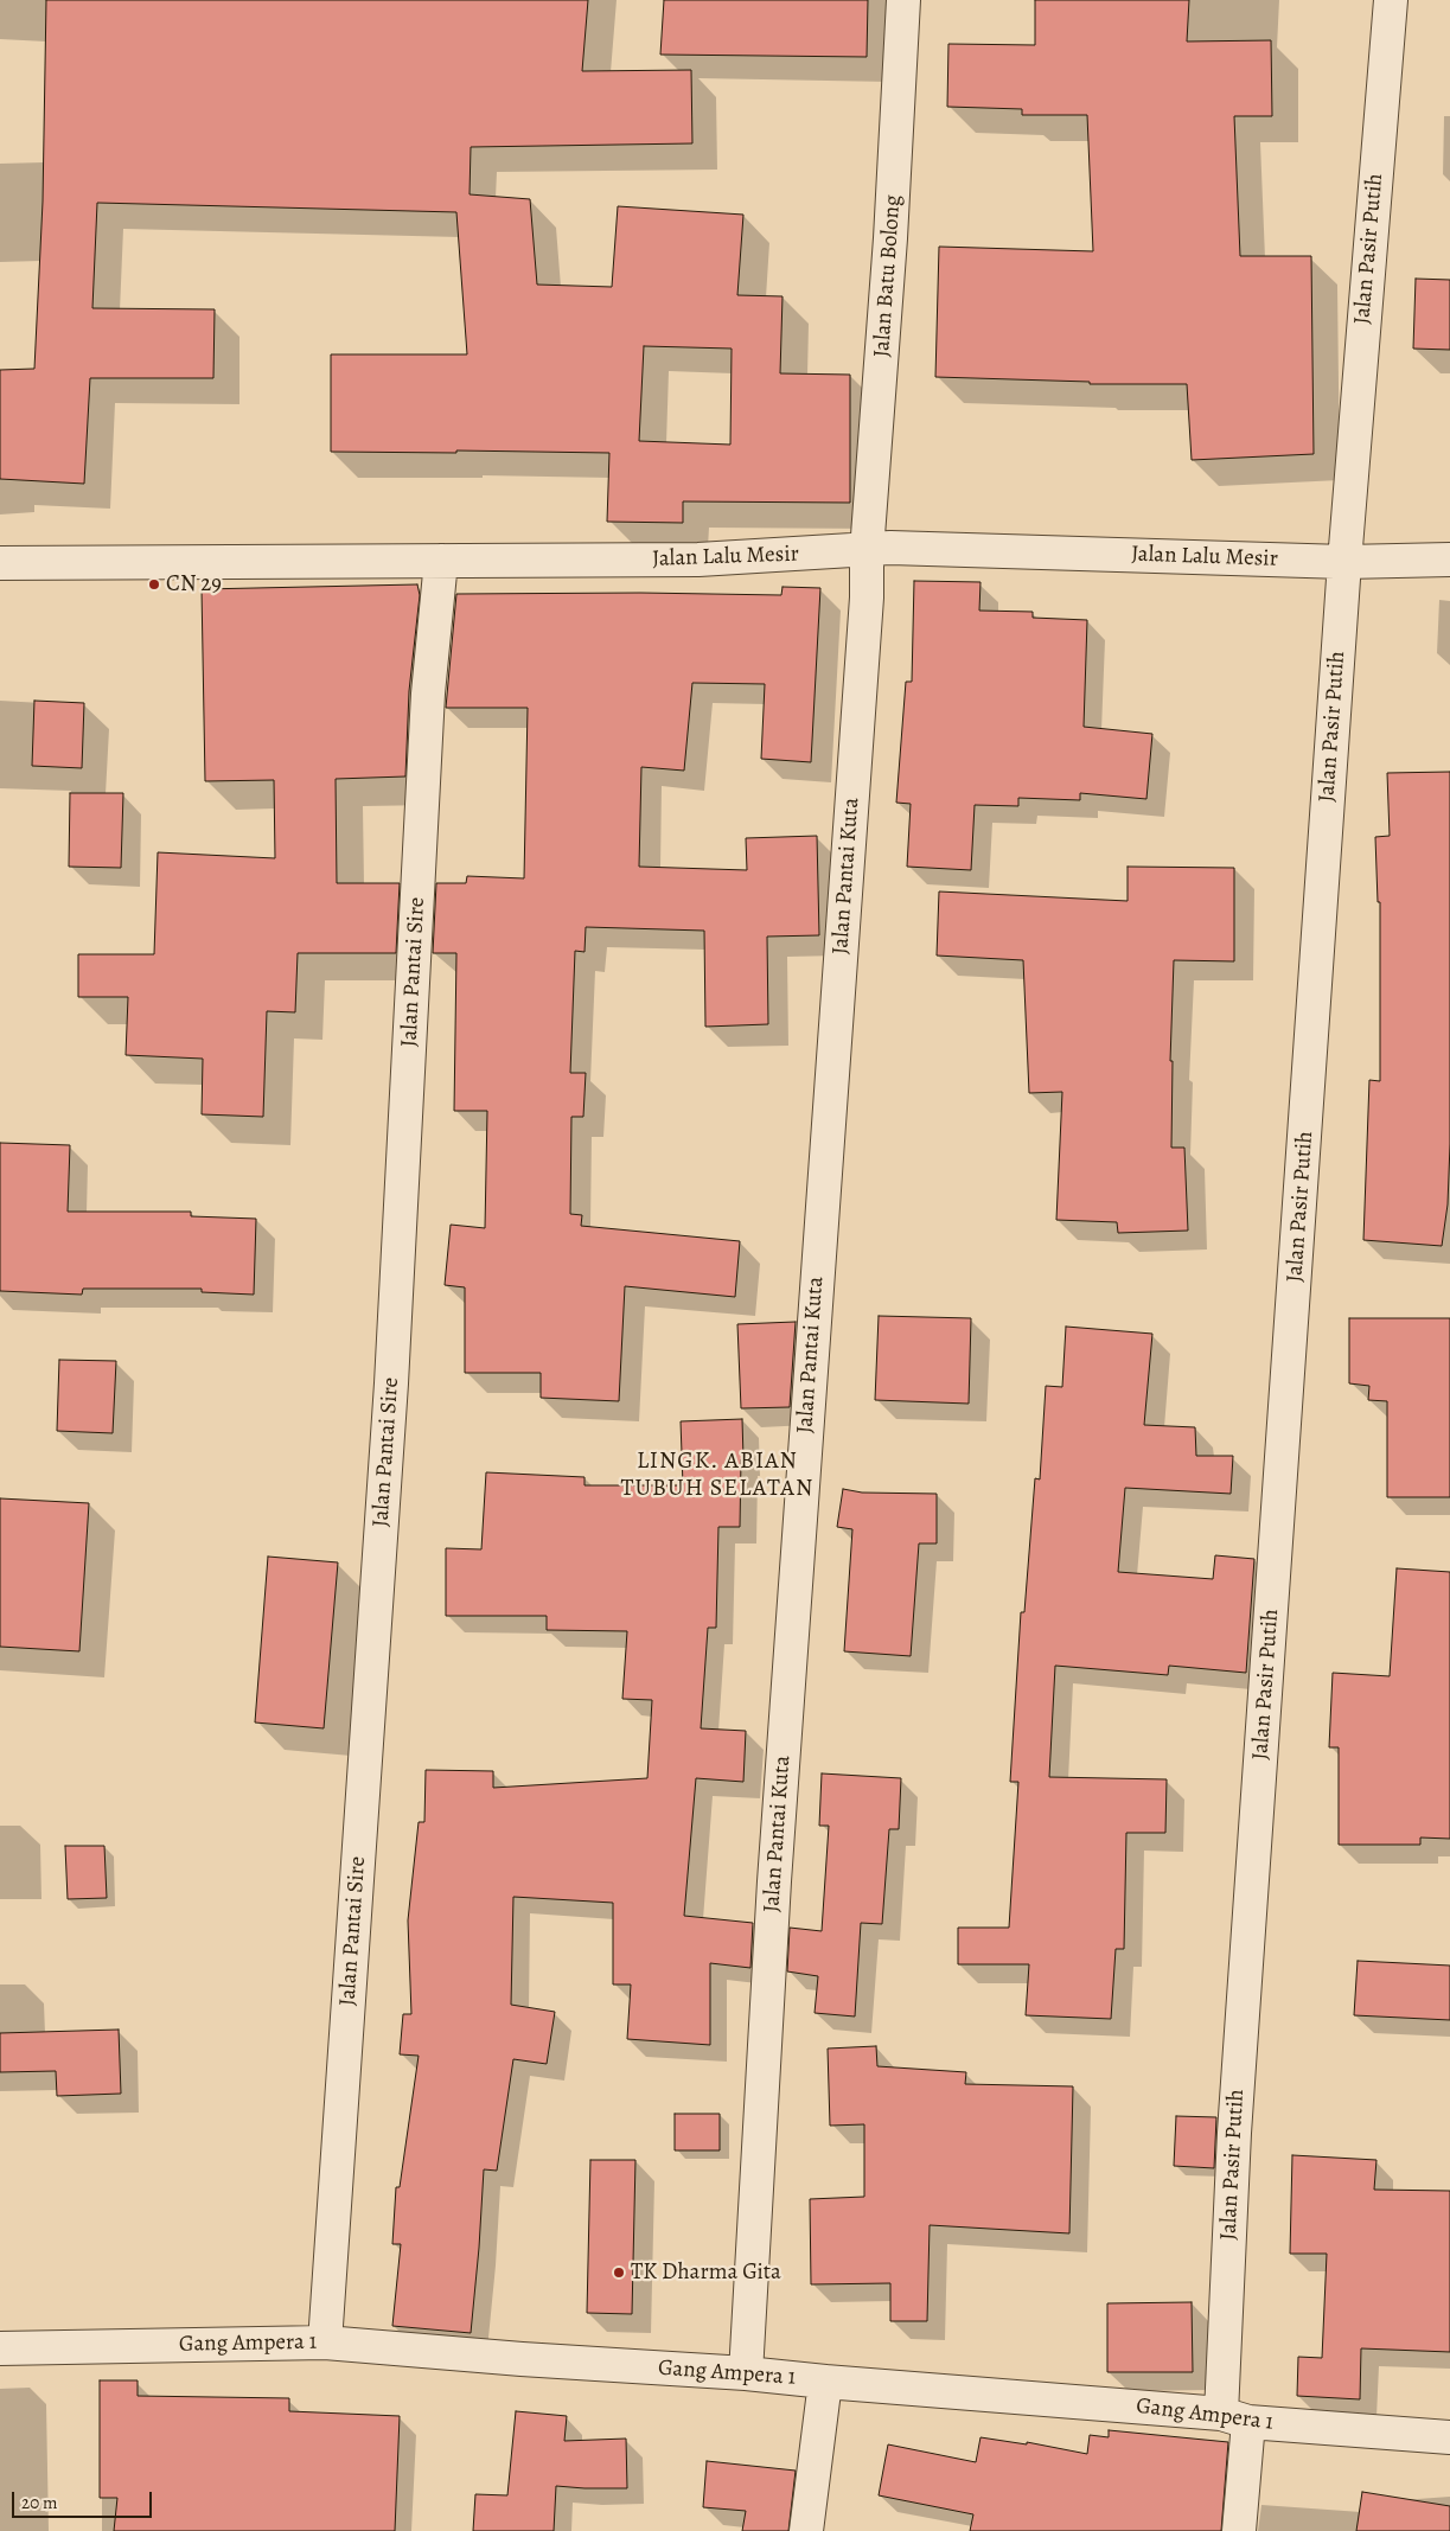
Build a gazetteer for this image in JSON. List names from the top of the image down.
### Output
{
  "streets": {
    "street": [
      "Jalan Pasir Putih",
      "Jalan Batu Bolong",
      "Jalan Lalu Mesir",
      "Jalan Pantai Kuta",
      "Jalan Pantai Sire",
      "Gang Ampera 1"
    ]
  },
  "crossings": [
    ["Jalan Pasir Putih", "Jalan Lalu Mesir"],
    ["Jalan Pasir Putih", "Gang Ampera 1"],
    ["Jalan Batu Bolong", "Jalan Lalu Mesir"],
    ["Jalan Batu Bolong", "Jalan Pantai Kuta"],
    ["Jalan Lalu Mesir", "Jalan Pantai Kuta"],
    ["Jalan Lalu Mesir", "Jalan Pantai Sire"],
    ["Jalan Pantai Kuta", "Gang Ampera 1"],
    ["Jalan Pantai Sire", "Gang Ampera 1"]
  ],
  "districts": ["LINGK. ABIAN TUBUH SELATAN"],
  "places": ["CN 29", "TK Dharma Gita"],
  "scale_bar": "20 m"
}
